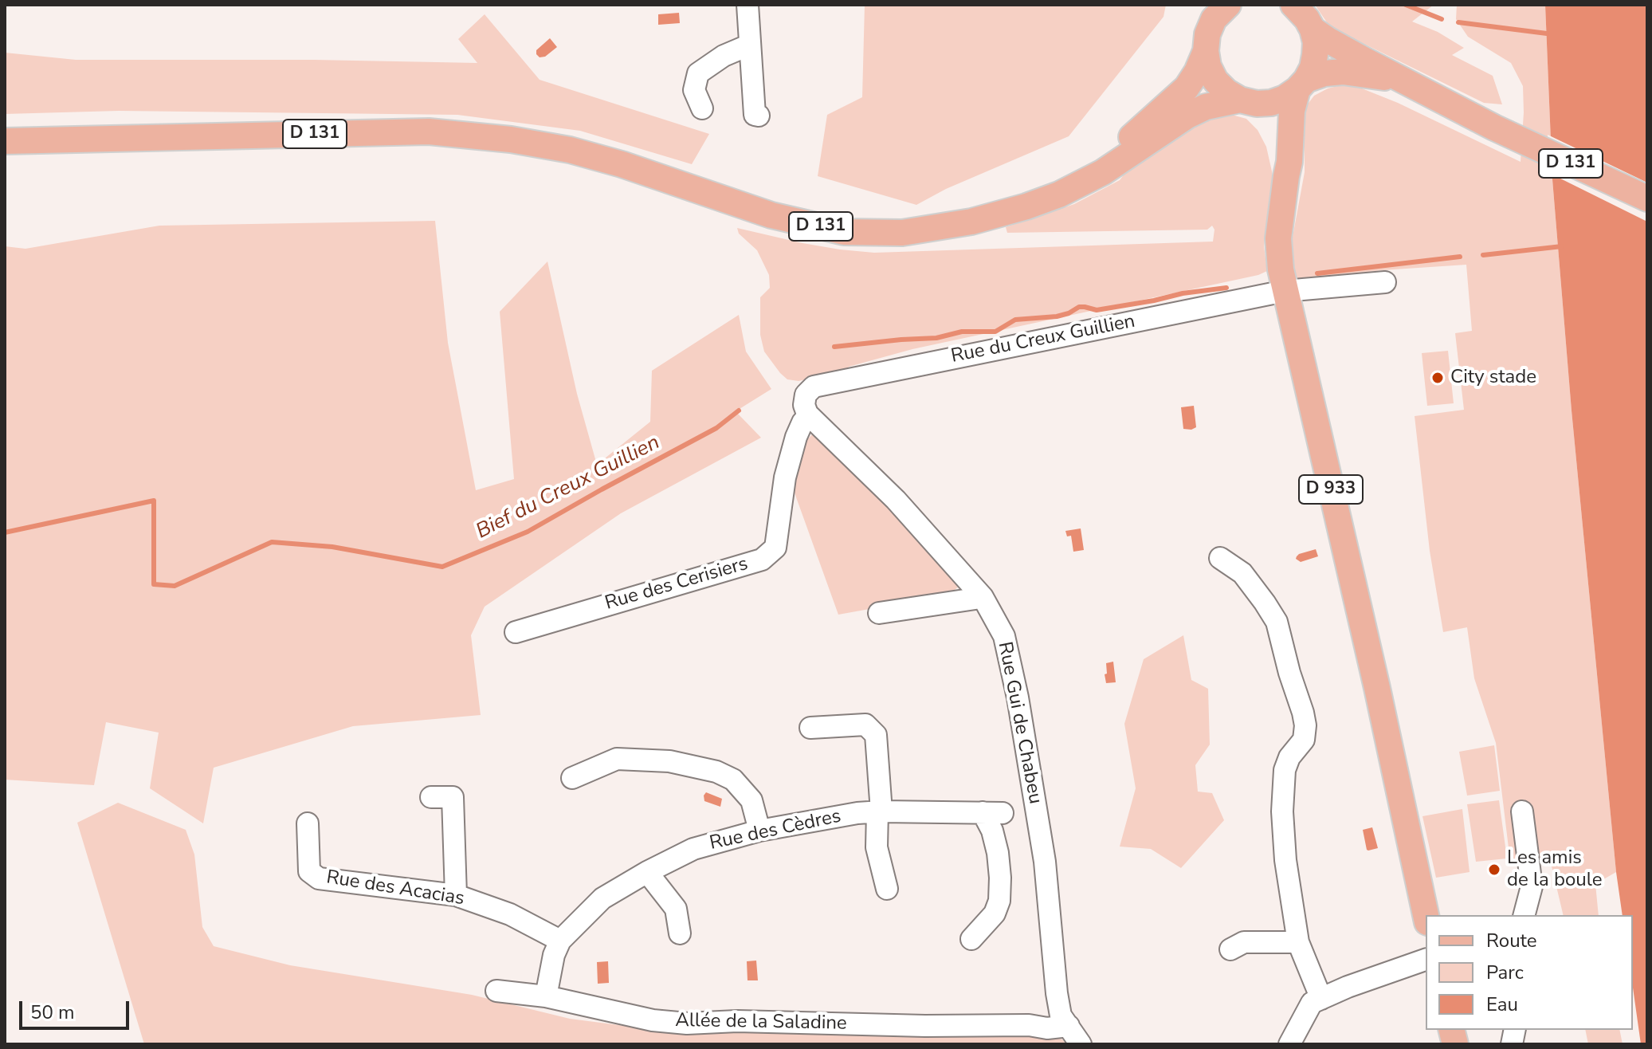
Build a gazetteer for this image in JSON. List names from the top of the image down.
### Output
{
  "streets": {
    "main road": ["D 131", "D 933"],
    "street": [
      "Rue du Creux Guillien",
      "Rue des Cerisiers",
      "Rue Gui de Chabeu",
      "Rue des Cèdres",
      "Rue des Acacias",
      "Allée de la Saladine"
    ]
  },
  "crossings": [
    ["D 131", "D 933"],
    ["Rue du Creux Guillien", "D 933"],
    ["Rue du Creux Guillien", "Rue des Cerisiers"],
    ["Rue du Creux Guillien", "Rue Gui de Chabeu"],
    ["Rue des Cerisiers", "Rue Gui de Chabeu"],
    ["Rue Gui de Chabeu", "Allée de la Saladine"],
    ["Rue des Cèdres", "Rue des Acacias"],
    ["Rue des Cèdres", "Allée de la Saladine"]
  ],
  "water": ["Bief du Creux Guillien"],
  "places": ["City stade", "Les amis de la boule"],
  "legend": ["Route", "Parc", "Eau"],
  "scale_bar": "50 m"
}
